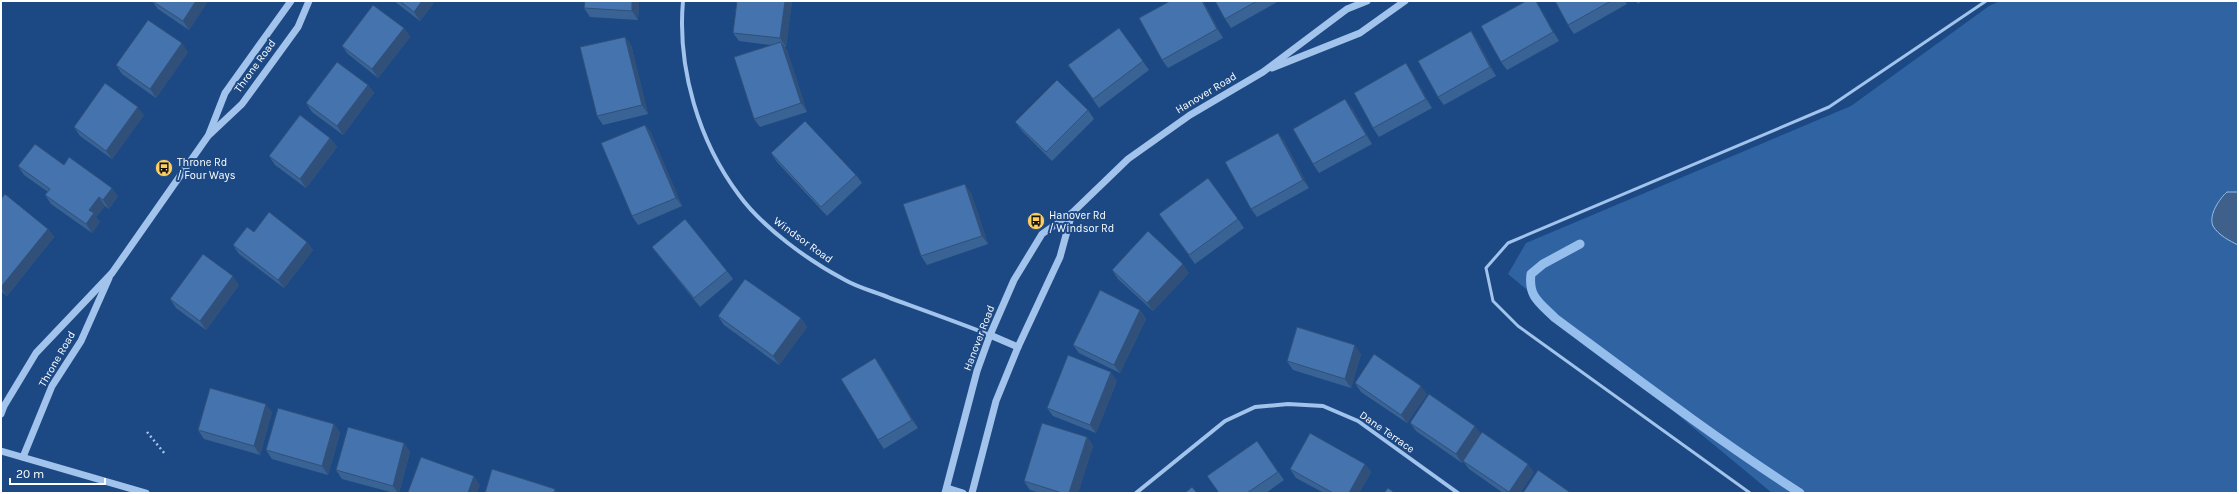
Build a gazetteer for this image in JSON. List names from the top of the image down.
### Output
{
  "streets": {
    "street": [
      "Throne Road",
      "Hanover Road",
      "Windsor Road",
      "Dane Terrace"
    ]
  },
  "crossings": [
    ["Hanover Road", "Windsor Road"]
  ],
  "places": {
    "bus stop": ["Throne Rd / Four Ways", "Hanover Rd / Windsor Rd"]
  },
  "scale_bar": "20 m"
}
